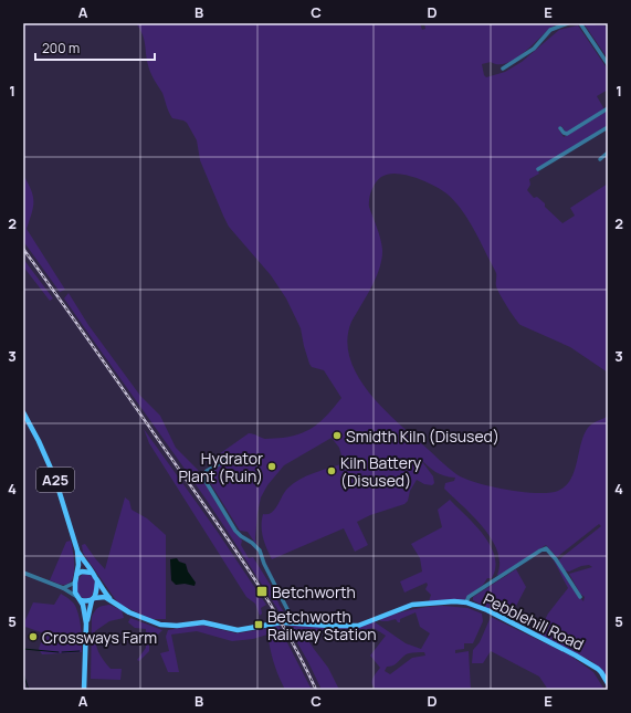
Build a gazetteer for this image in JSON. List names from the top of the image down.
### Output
{
  "streets": {
    "main road": ["A25", "Pebblehill Road"]
  },
  "places": {
    "other": [
      "Smidth Kiln (Disused)",
      "Hydrator Plant (Ruin)",
      "Kiln Battery (Disused)",
      "Crossways Farm"
    ],
    "transit": ["Betchworth", "Betchworth Railway Station"]
  },
  "scale_bar": "200 m",
  "grid": {
    "columns": [
      "A",
      "B",
      "C",
      "D",
      "E"
    ],
    "rows": [
      "1",
      "2",
      "3",
      "4",
      "5"
    ]
  }
}
